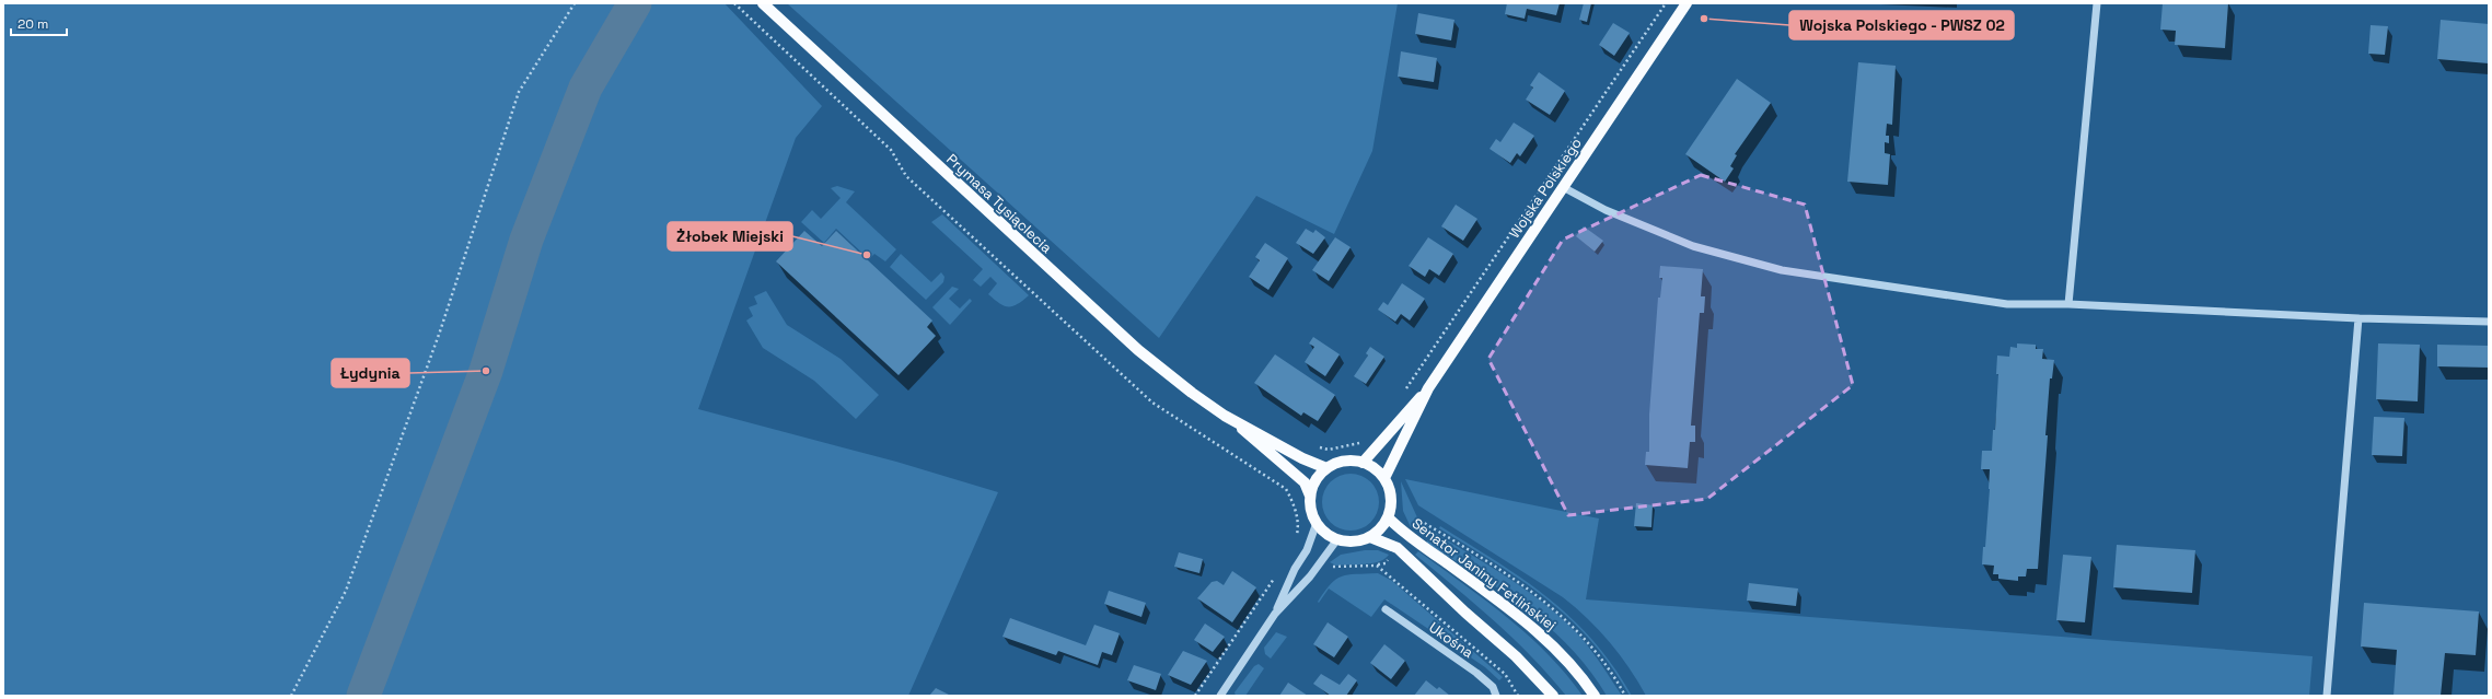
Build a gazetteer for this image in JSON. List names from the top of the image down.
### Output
{
  "streets": {
    "main road": ["Wojska Polskiego", "Prymasa Tysiąclecia", "Senator Janiny Fetlińskiej"],
    "street": ["Ukośna"]
  },
  "crossings": [
    ["Wojska Polskiego", "Prymasa Tysiąclecia"],
    ["Wojska Polskiego", "Senator Janiny Fetlińskiej"],
    ["Prymasa Tysiąclecia", "Senator Janiny Fetlińskiej"]
  ],
  "places": ["Wojska Polskiego - PWSZ 02", "Żłobek Miejski", "Łydynia"],
  "scale_bar": "20 m"
}
